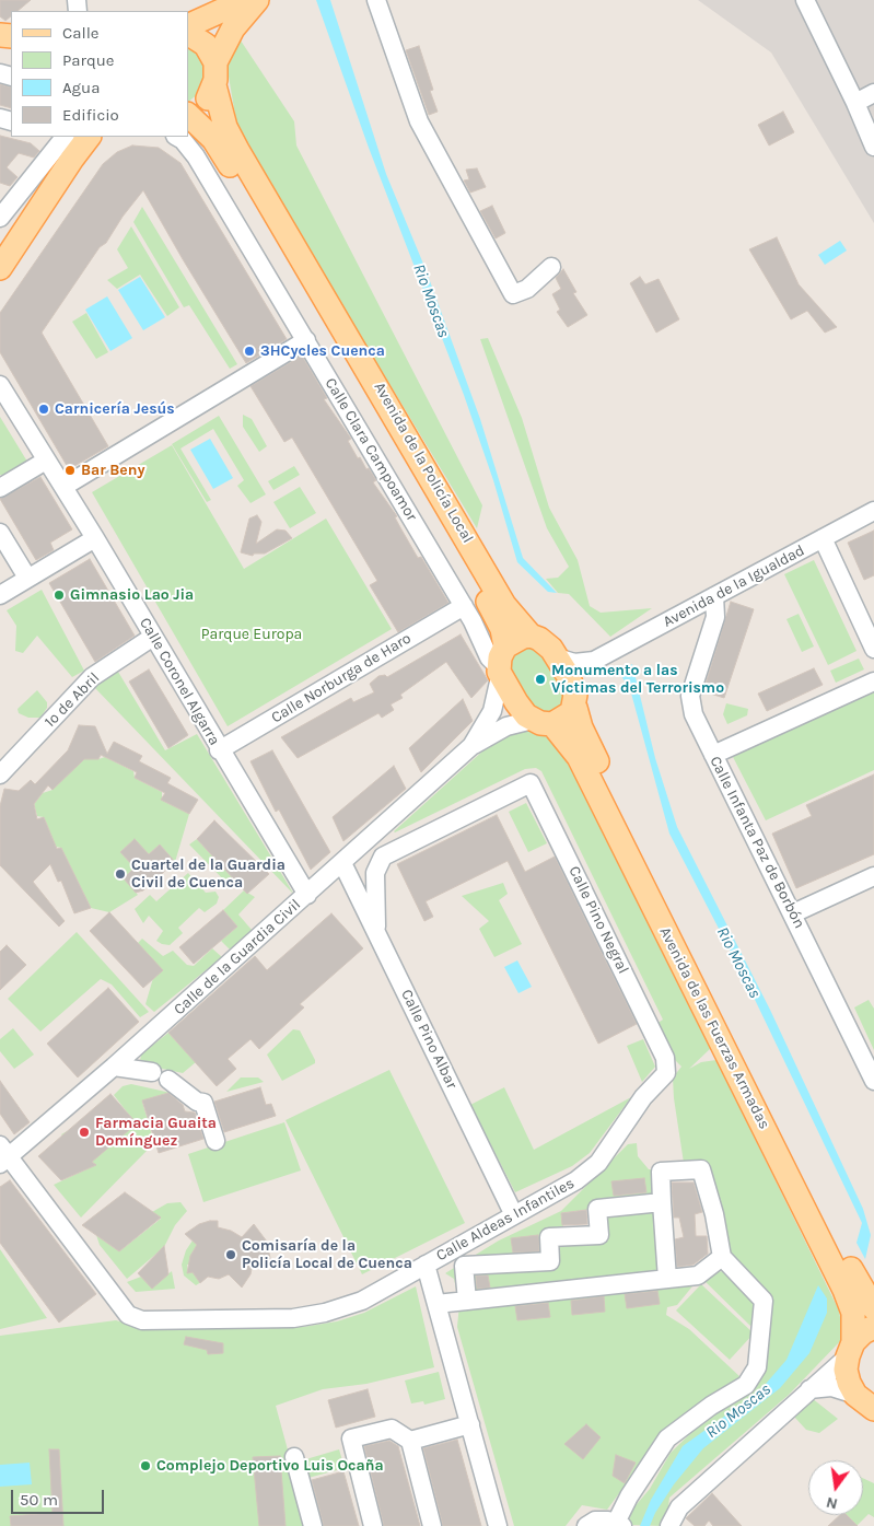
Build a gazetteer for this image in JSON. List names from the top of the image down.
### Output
{
  "streets": {
    "main road": ["Avenida de la Policía Local", "Avenida de las Fuerzas Armadas"],
    "street": [
      "Calle Clara Campoamor",
      "Avenida de la Igualdad",
      "Calle Norburga de Haro",
      "Calle Coronel Algarra",
      "1º de Abril",
      "Calle Infanta Paz de Borbón",
      "Calle Pino Negral",
      "Calle de la Guardia Civil",
      "Calle Pino Albar",
      "Calle Aldeas Infantiles"
    ]
  },
  "crossings": [
    ["Calle Clara Campoamor", "Avenida de la Policía Local"],
    ["Calle Clara Campoamor", "Avenida de la Igualdad"],
    ["Calle Clara Campoamor", "Calle Norburga de Haro"],
    ["Calle Clara Campoamor", "Calle de la Guardia Civil"],
    ["Calle Clara Campoamor", "Avenida de las Fuerzas Armadas"],
    ["Avenida de la Policía Local", "Avenida de la Igualdad"],
    ["Avenida de la Policía Local", "Calle de la Guardia Civil"],
    ["Avenida de la Policía Local", "Avenida de las Fuerzas Armadas"],
    ["Avenida de la Igualdad", "Calle Infanta Paz de Borbón"],
    ["Avenida de la Igualdad", "Calle de la Guardia Civil"],
    ["Avenida de la Igualdad", "Avenida de las Fuerzas Armadas"],
    ["Calle Norburga de Haro", "Calle Coronel Algarra"],
    ["Calle Coronel Algarra", "1º de Abril"],
    ["Calle Coronel Algarra", "Calle de la Guardia Civil"],
    ["Calle Pino Negral", "Calle Aldeas Infantiles"],
    ["Calle de la Guardia Civil", "Avenida de las Fuerzas Armadas"],
    ["Calle de la Guardia Civil", "Calle Pino Albar"],
    ["Calle de la Guardia Civil", "Calle Aldeas Infantiles"],
    ["Calle Pino Albar", "Calle Aldeas Infantiles"]
  ],
  "water": ["Rio Moscas"],
  "parks": ["Parque Europa"],
  "places": [
    "3HCycles Cuenca",
    "Carnicería Jesús",
    "Bar Beny",
    "Gimnasio Lao Jia",
    "Monumento a las Víctimas del Terrorismo",
    "Cuartel de la Guardia Civil de Cuenca",
    "Farmacia Guaita Domínguez",
    "Comisaría de la Policía Local de Cuenca",
    "Complejo Deportivo Luis Ocaña"
  ],
  "legend": [
    "Calle",
    "Parque",
    "Agua",
    "Edificio"
  ],
  "scale_bar": "50 m",
  "north": "bottom"
}
